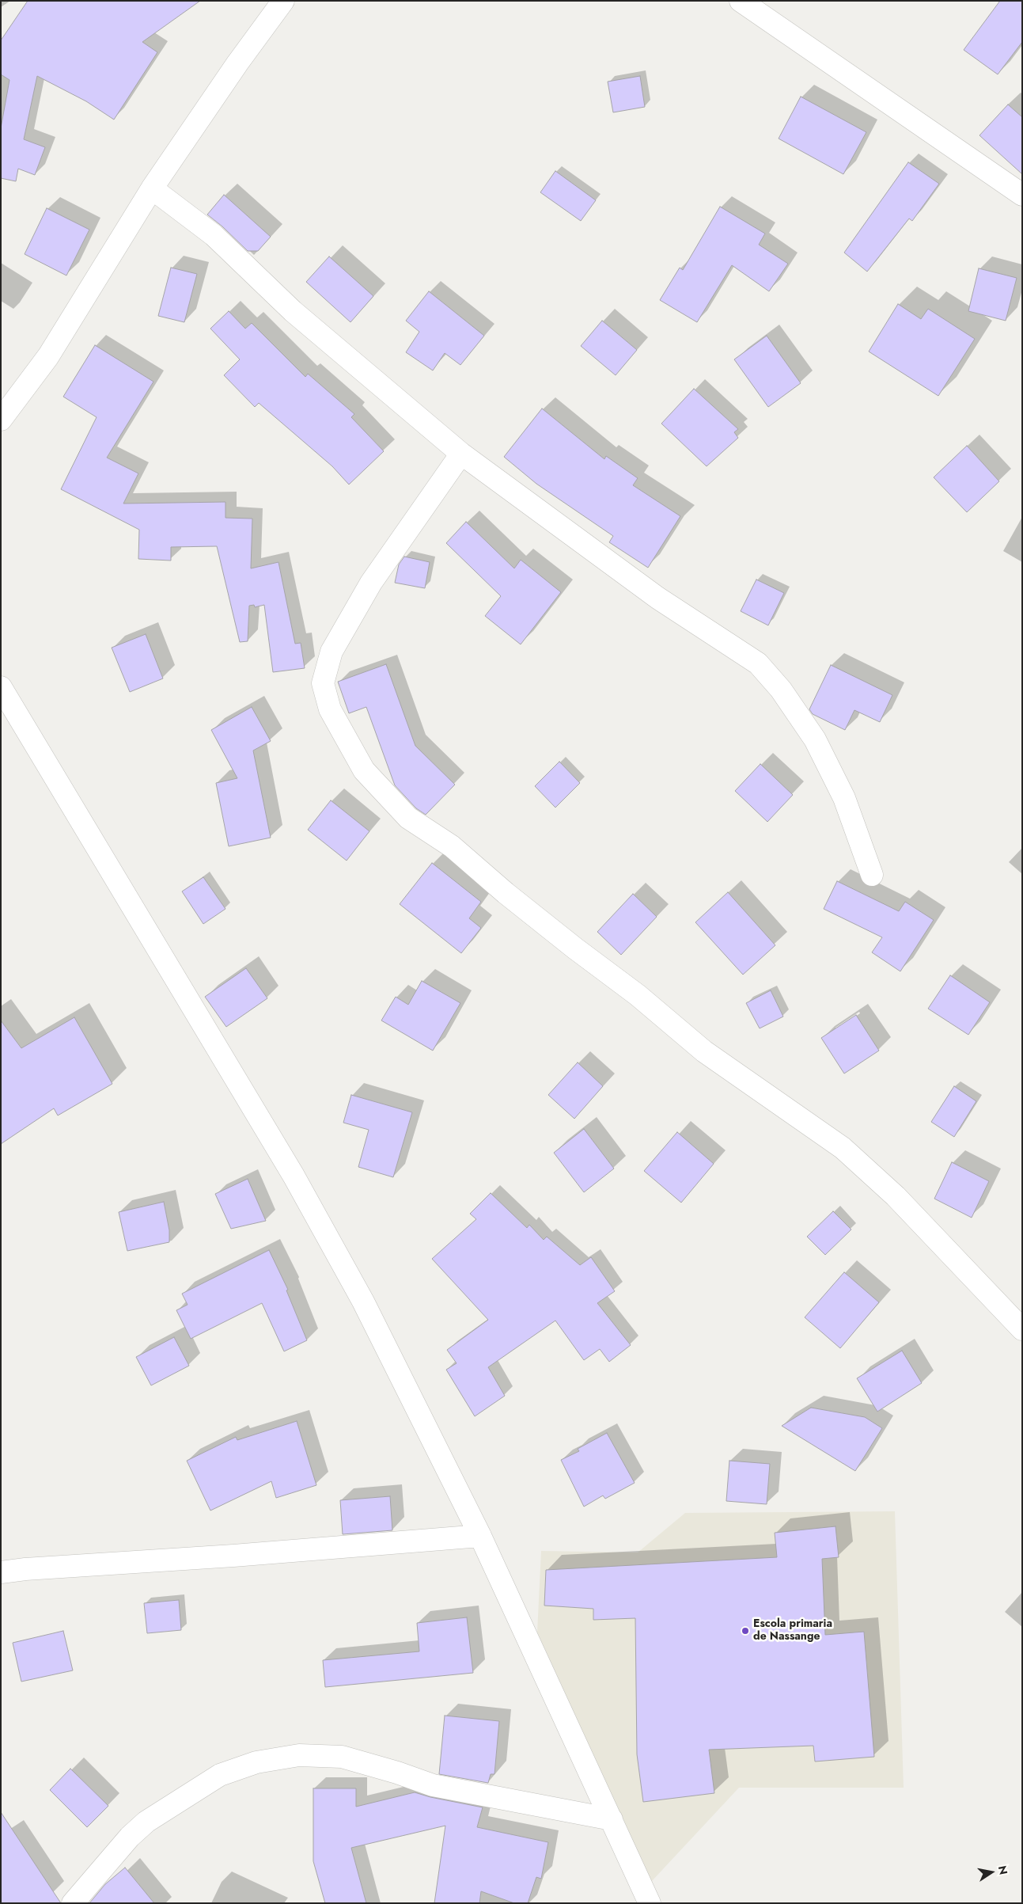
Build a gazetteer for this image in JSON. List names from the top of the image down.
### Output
{
  "places": ["Escola primaria de Nassange"],
  "north": "right"
}
